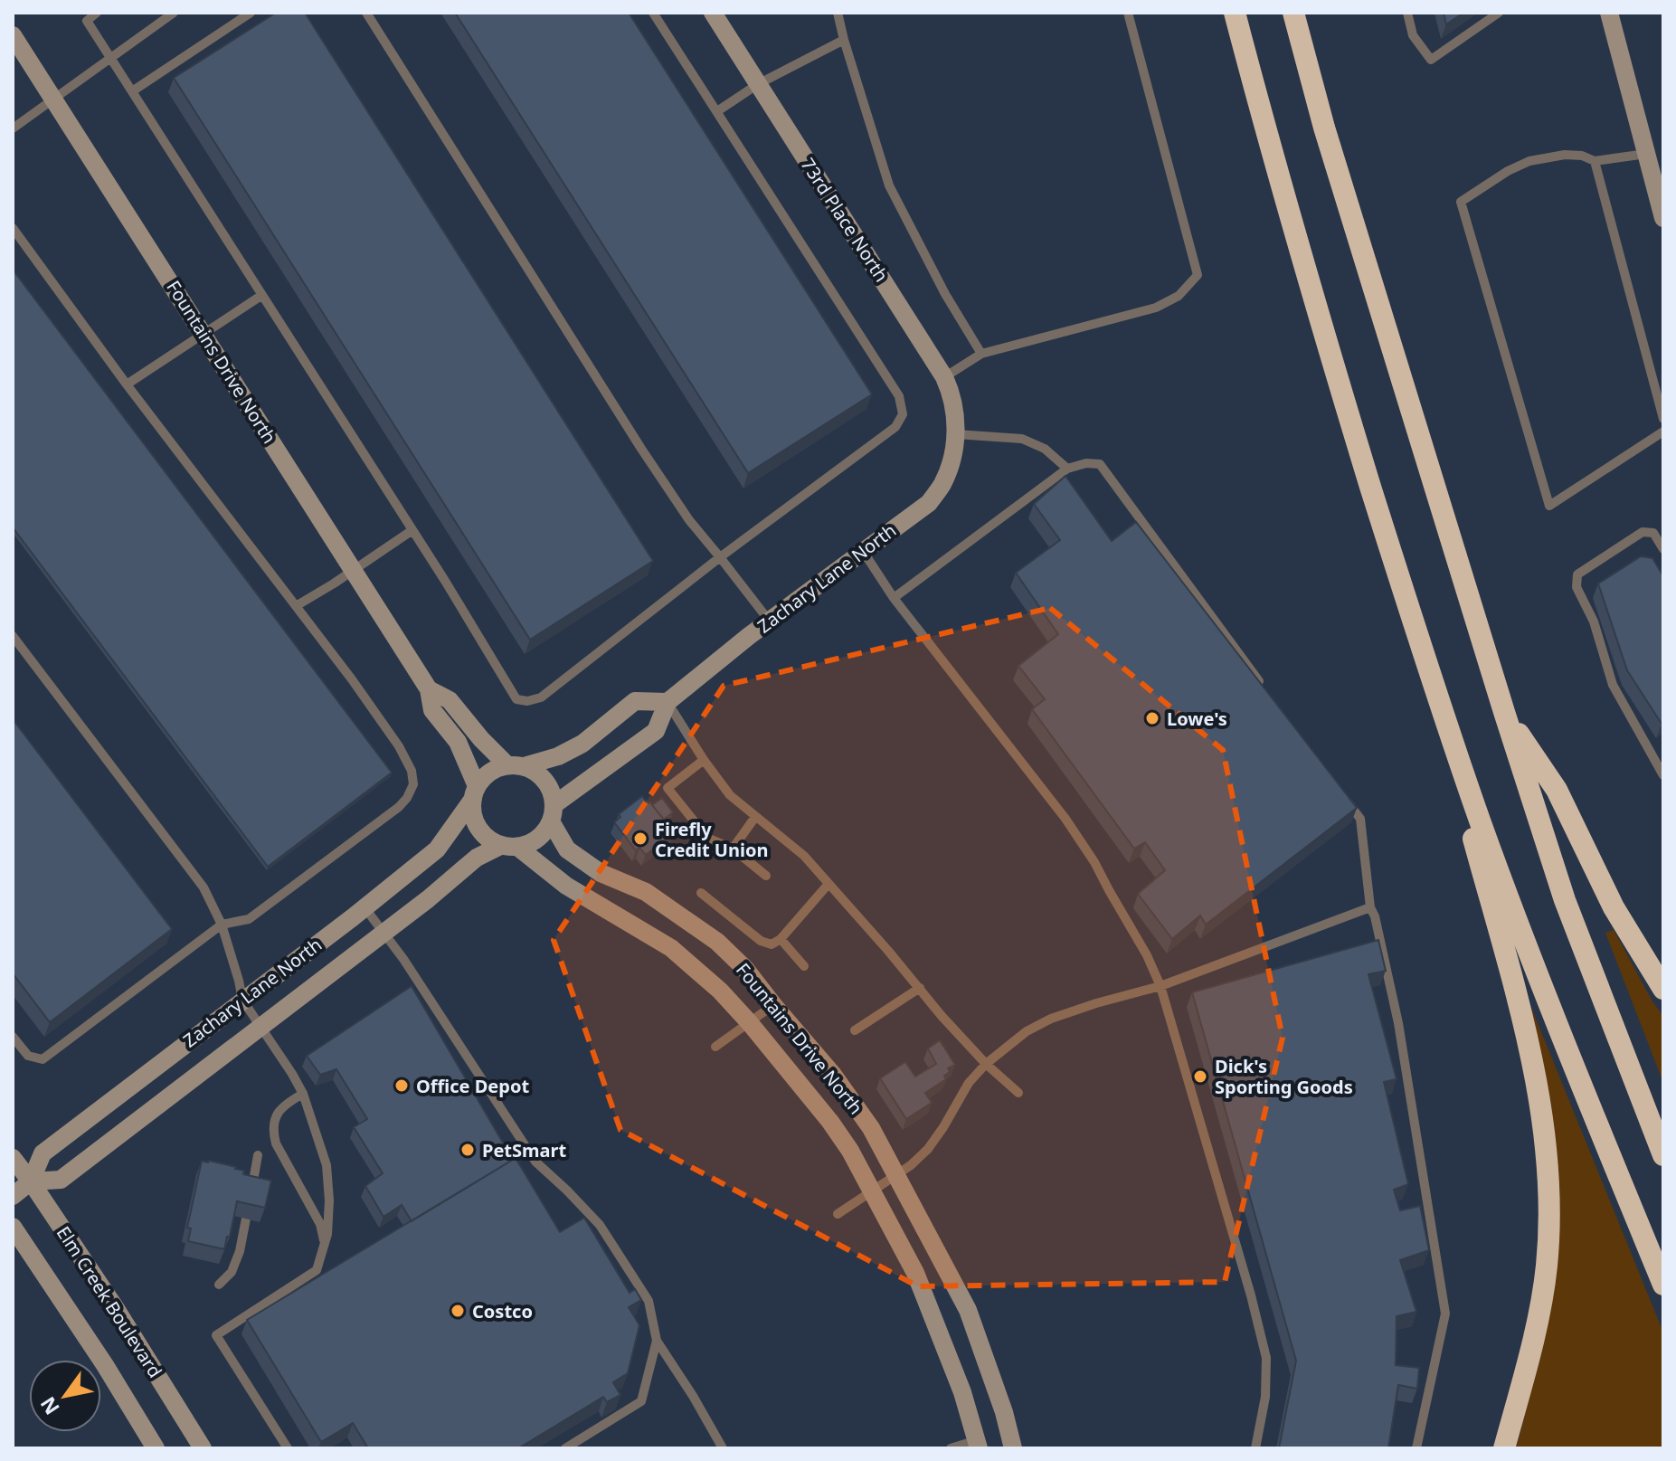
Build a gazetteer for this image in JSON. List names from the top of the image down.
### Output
{
  "streets": {
    "street": [
      "73rd Place North",
      "Fountains Drive North",
      "Zachary Lane North",
      "Elm Creek Boulevard"
    ]
  },
  "crossings": [
    ["73rd Place North", "Zachary Lane North"],
    ["Fountains Drive North", "Zachary Lane North"],
    ["Zachary Lane North", "Elm Creek Boulevard"]
  ],
  "places": [
    "Lowe's",
    "Firefly Credit Union",
    "Dick's Sporting Goods",
    "Office Depot",
    "PetSmart",
    "Costco"
  ],
  "north": "bottom left"
}
